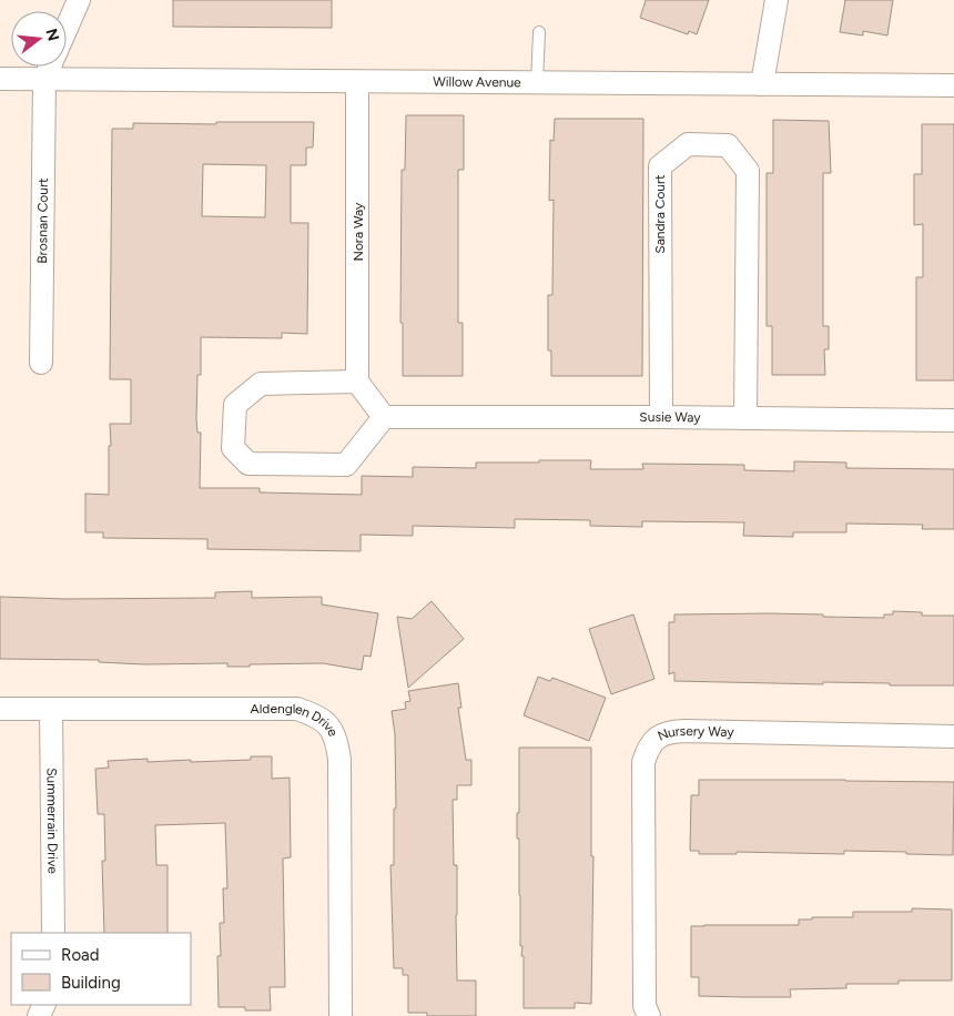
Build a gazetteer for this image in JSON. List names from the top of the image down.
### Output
{
  "streets": {
    "street": [
      "Willow Avenue",
      "Sandra Court",
      "Brosnan Court",
      "Nora Way",
      "Susie Way",
      "Aldenglen Drive",
      "Nursery Way",
      "Summerrain Drive"
    ]
  },
  "crossings": [
    ["Willow Avenue", "Brosnan Court"],
    ["Willow Avenue", "Nora Way"],
    ["Sandra Court", "Susie Way"],
    ["Aldenglen Drive", "Summerrain Drive"]
  ],
  "legend": ["Road", "Building"],
  "north": "right"
}
